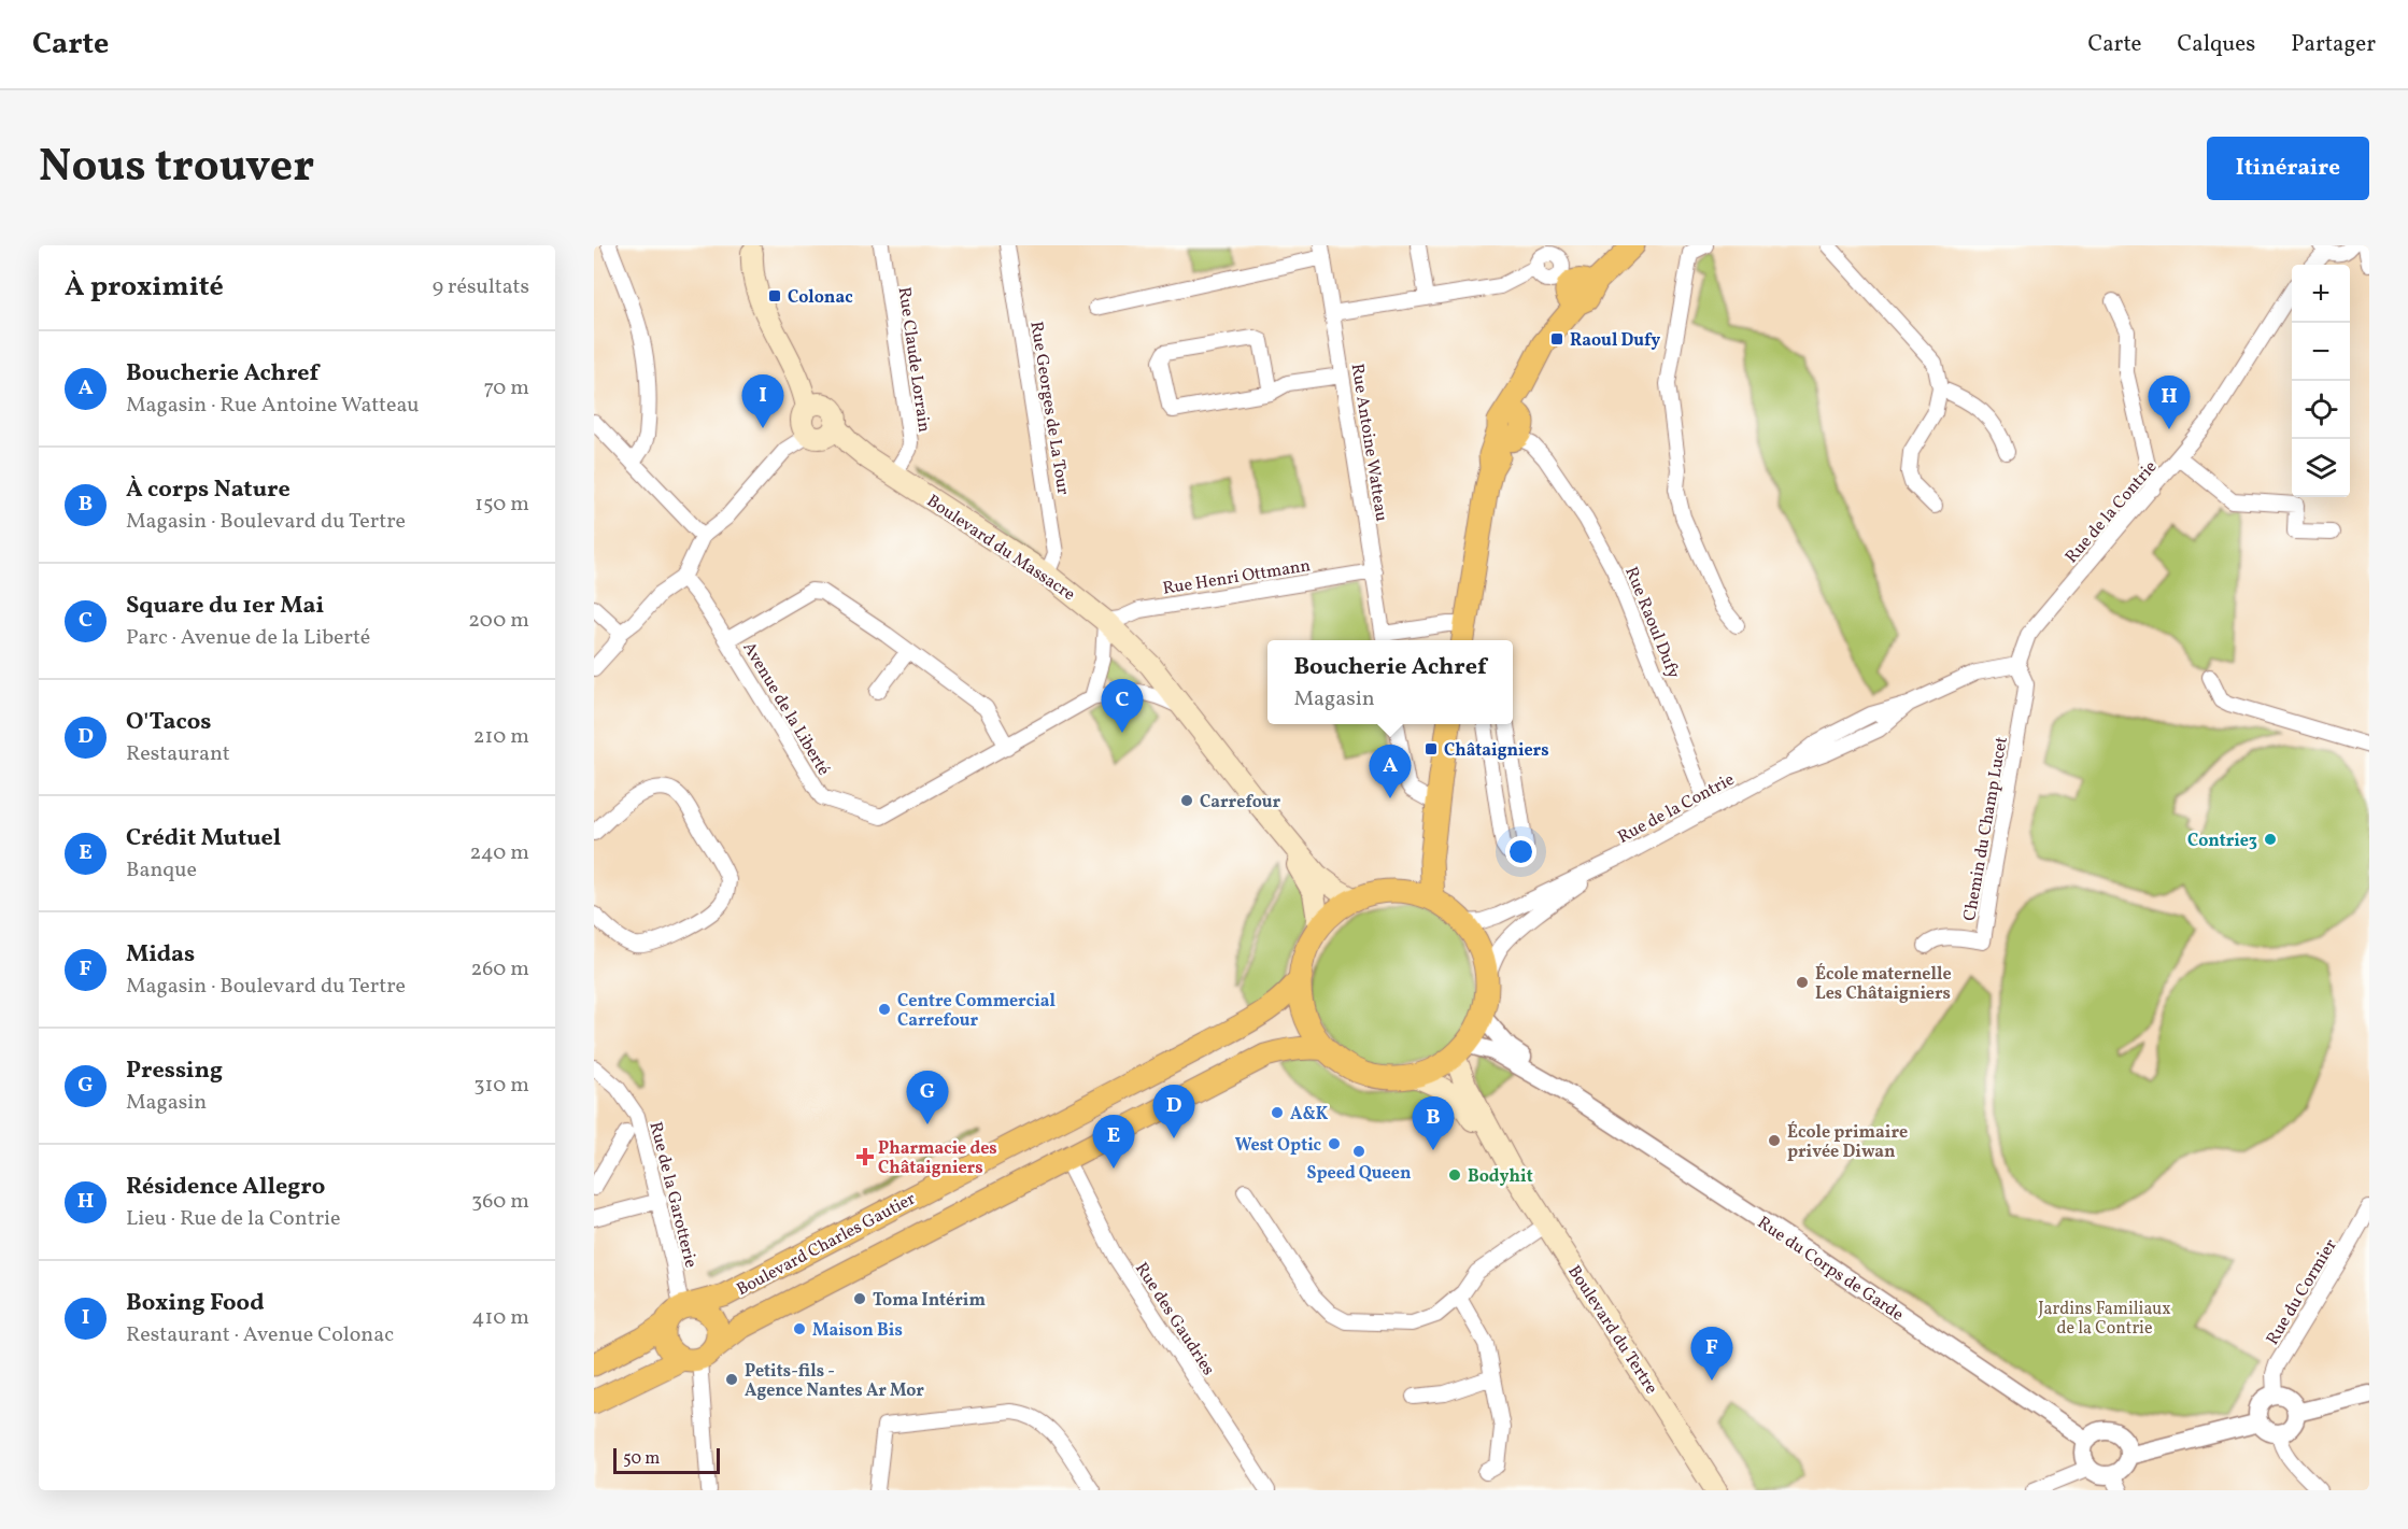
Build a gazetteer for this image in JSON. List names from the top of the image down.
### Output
{
  "streets": {
    "main road": ["Boulevard du Massacre", "Boulevard Charles Gautier", "Boulevard du Tertre"],
    "street": [
      "Rue Claude Lorrain",
      "Rue Georges de La Tour",
      "Rue Antoine Watteau",
      "Rue de la Contrie",
      "Rue Henri Ottmann",
      "Rue Raoul Dufy",
      "Avenue de la Liberté",
      "Chemin du Champ Lucet",
      "Rue de la Garotterie",
      "Rue du Corps de Garde",
      "Rue du Cormier",
      "Rue des Gaudries"
    ]
  },
  "crossings": [
    ["Rue Claude Lorrain", "Boulevard du Massacre"],
    ["Rue Georges de La Tour", "Boulevard du Massacre"],
    ["Rue Antoine Watteau", "Rue Henri Ottmann"],
    ["Rue de la Contrie", "Boulevard du Massacre"],
    ["Rue de la Contrie", "Rue Raoul Dufy"],
    ["Rue de la Contrie", "Chemin du Champ Lucet"],
    ["Rue de la Contrie", "Boulevard Charles Gautier"],
    ["Rue de la Contrie", "Rue du Corps de Garde"],
    ["Rue de la Contrie", "Boulevard du Tertre"],
    ["Boulevard du Massacre", "Rue Henri Ottmann"],
    ["Boulevard du Massacre", "Avenue de la Liberté"],
    ["Boulevard du Massacre", "Boulevard Charles Gautier"],
    ["Boulevard du Massacre", "Rue du Corps de Garde"],
    ["Boulevard du Massacre", "Boulevard du Tertre"],
    ["Rue de la Garotterie", "Boulevard Charles Gautier"],
    ["Boulevard Charles Gautier", "Rue du Corps de Garde"],
    ["Boulevard Charles Gautier", "Rue des Gaudries"],
    ["Boulevard Charles Gautier", "Boulevard du Tertre"],
    ["Rue du Corps de Garde", "Boulevard du Tertre"]
  ],
  "parks": ["Jardins Familiaux de la Contrie"],
  "places": {
    "transit": ["Colonac", "Raoul Dufy", "Châtaigniers"],
    "other": [
      "Carrefour",
      "Contrie3",
      "École maternelle Les Châtaigniers",
      "Centre Commercial Carrefour",
      "A&K",
      "École primaire privée Diwan",
      "West Optic",
      "Speed Queen",
      "Bodyhit",
      "Toma Intérim",
      "Maison Bis",
      "Petits-fils - Agence Nantes Ar Mor"
    ],
    "health": ["Pharmacie des Châtaigniers"]
  },
  "scale_bar": "50 m",
  "page": {
    "header": "Carte",
    "nav": ["Carte", "Calques", "Partager"],
    "title": "Nous trouver",
    "buttons": "Itinéraire",
    "heading": ["À proximité", "9 résultats"],
    "map_buttons": ["+", "−"],
    "list": [
      {
        "mark": "A",
        "name": "Boucherie Achref",
        "note": "Magasin · Rue Antoine Watteau",
        "value": "70 m"
      },
      {
        "mark": "B",
        "name": "À corps Nature",
        "note": "Magasin · Boulevard du Tertre",
        "value": "150 m"
      },
      {
        "mark": "C",
        "name": "Square du 1er Mai",
        "note": "Parc · Avenue de la Liberté",
        "value": "200 m"
      },
      {
        "mark": "D",
        "name": "O'Tacos",
        "note": "Restaurant",
        "value": "210 m"
      },
      {
        "mark": "E",
        "name": "Crédit Mutuel",
        "note": "Banque",
        "value": "240 m"
      },
      {
        "mark": "F",
        "name": "Midas",
        "note": "Magasin · Boulevard du Tertre",
        "value": "260 m"
      },
      {
        "mark": "G",
        "name": "Pressing",
        "note": "Magasin",
        "value": "310 m"
      },
      {
        "mark": "H",
        "name": "Résidence Allegro",
        "note": "Lieu · Rue de la Contrie",
        "value": "360 m"
      },
      {
        "mark": "I",
        "name": "Boxing Food",
        "note": "Restaurant · Avenue Colonac",
        "value": "410 m"
      }
    ],
    "pins": [
      "I",
      "H",
      "C",
      "A",
      "G",
      "D",
      "B",
      "E",
      "F"
    ],
    "popup": ["Boucherie Achref", "Magasin"],
    "scale": "50 m"
  }
}
